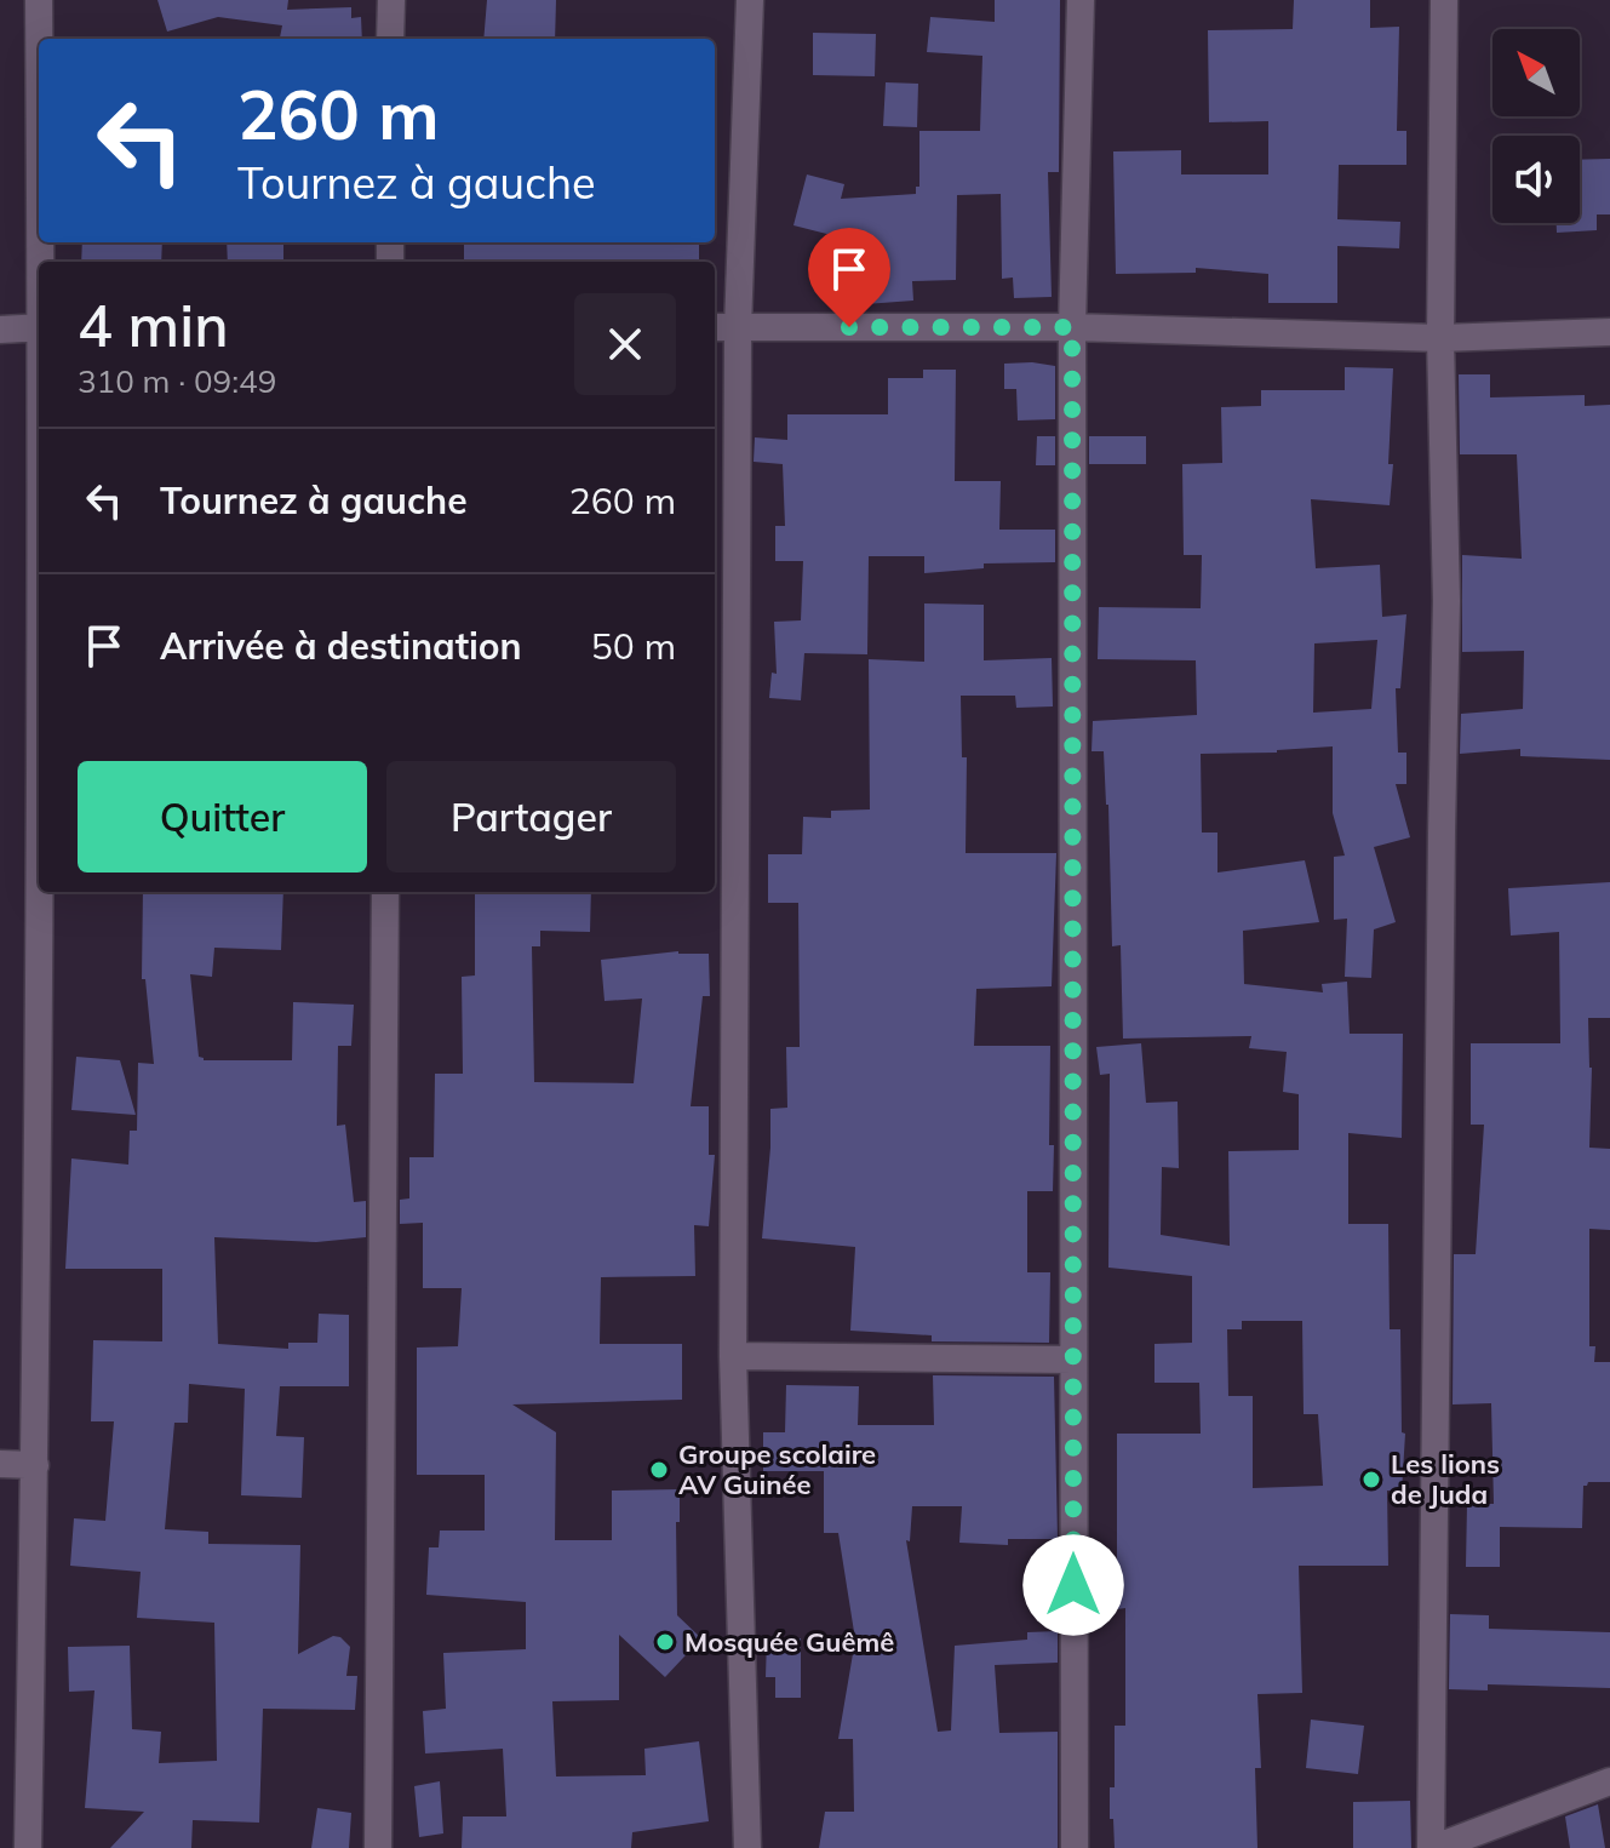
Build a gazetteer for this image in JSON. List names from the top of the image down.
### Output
{
  "places": ["Groupe scolaire AV Guinée", "Les lions de Juda", "Mosquée Guêmê"],
  "north": "top left",
  "page": {
    "turn": ["260 m", "Tournez à gauche"],
    "heading": ["4 min", "310 m · 09:49"],
    "list": [
      {
        "name": "Tournez à gauche",
        "value": "260 m"
      },
      {
        "name": "Arrivée à destination",
        "value": "50 m"
      }
    ],
    "buttons": ["Quitter", "Partager"]
  }
}
